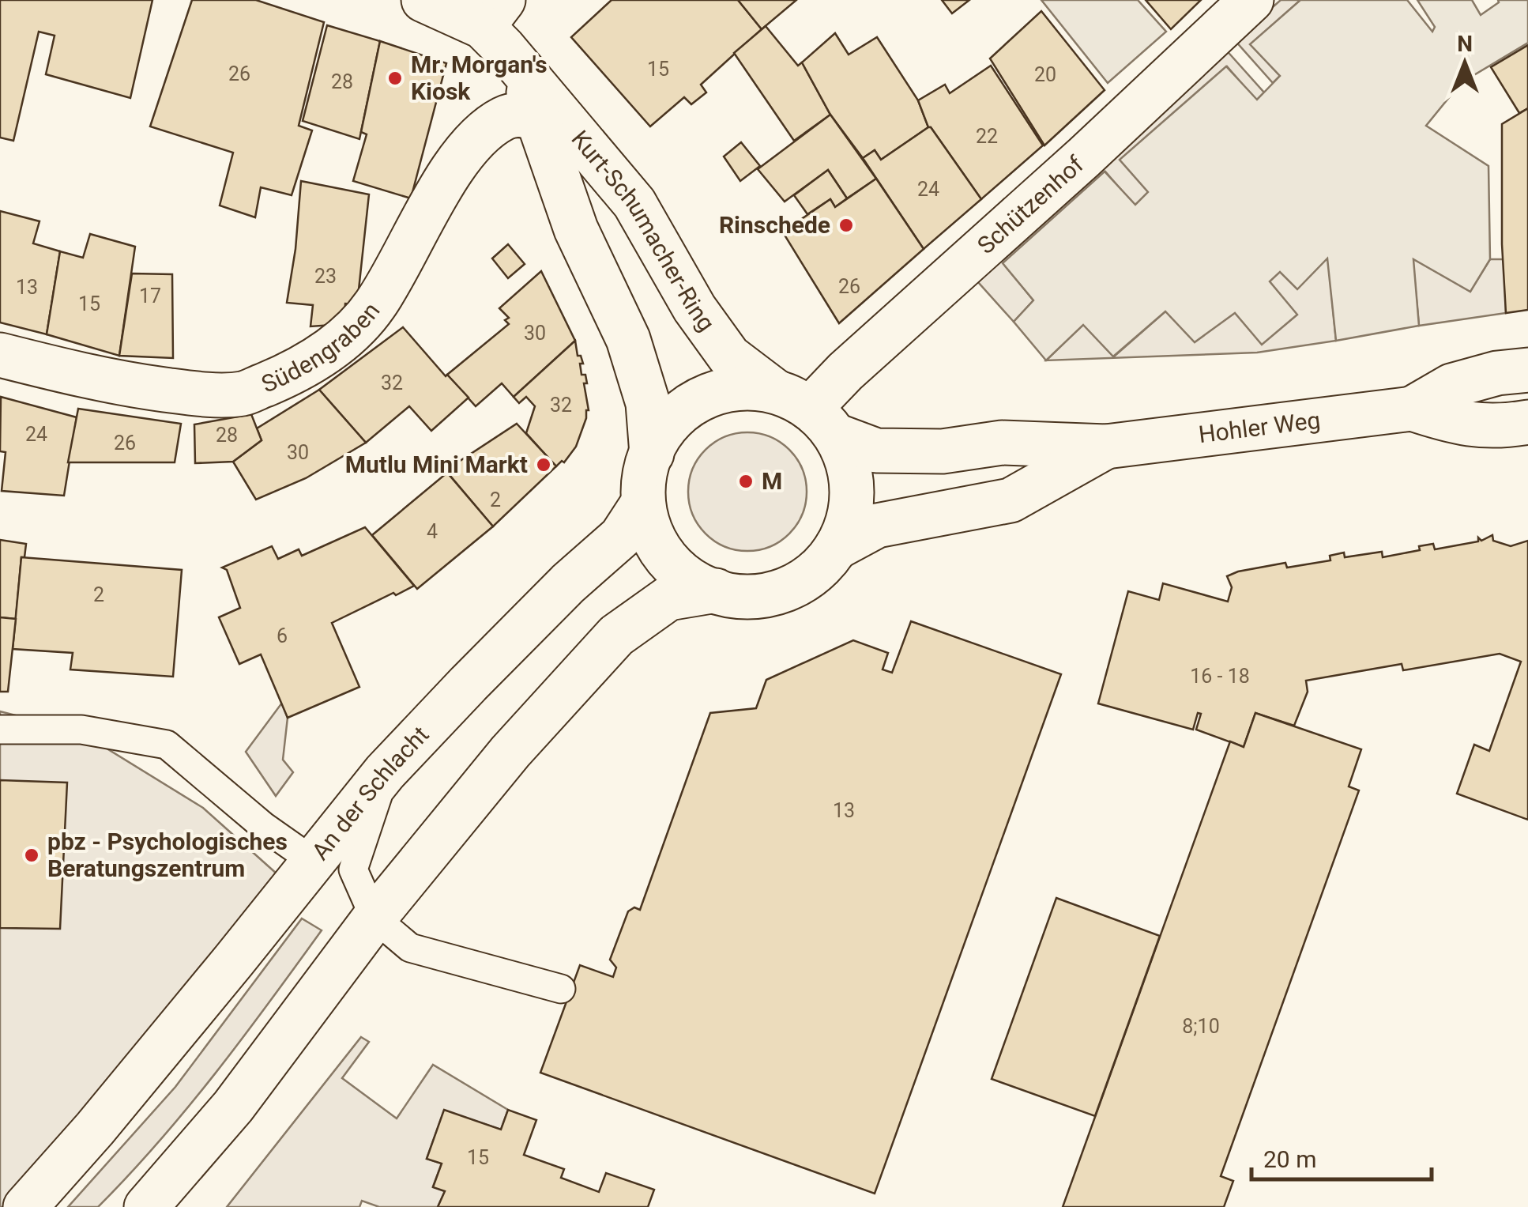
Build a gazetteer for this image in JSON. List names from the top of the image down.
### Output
{
  "streets": {
    "street": [
      "Schützenhof",
      "Kurt-Schumacher-Ring",
      "Südengraben",
      "Hohler Weg",
      "An der Schlacht"
    ]
  },
  "crossings": [
    ["Schützenhof", "Kurt-Schumacher-Ring"],
    ["Schützenhof", "Hohler Weg"],
    ["Schützenhof", "An der Schlacht"],
    ["Kurt-Schumacher-Ring", "Südengraben"],
    ["Kurt-Schumacher-Ring", "Hohler Weg"],
    ["Kurt-Schumacher-Ring", "An der Schlacht"],
    ["Hohler Weg", "An der Schlacht"]
  ],
  "places": [
    "Mr. Morgan's Kiosk",
    "Rinschede",
    "Mutlu Mini Markt",
    "M",
    "pbz - Psychologisches Beratungszentrum"
  ],
  "house_numbers": [
    "15",
    "26",
    "20",
    "28",
    "22",
    "24",
    "23",
    "26",
    "13",
    "17",
    "15",
    "30",
    "32",
    "32",
    "24",
    "28",
    "26",
    "30",
    "2",
    "4",
    "2",
    "6",
    "16 - 18",
    "13",
    "8;10",
    "15"
  ],
  "scale_bar": "20 m",
  "north": "top"
}
